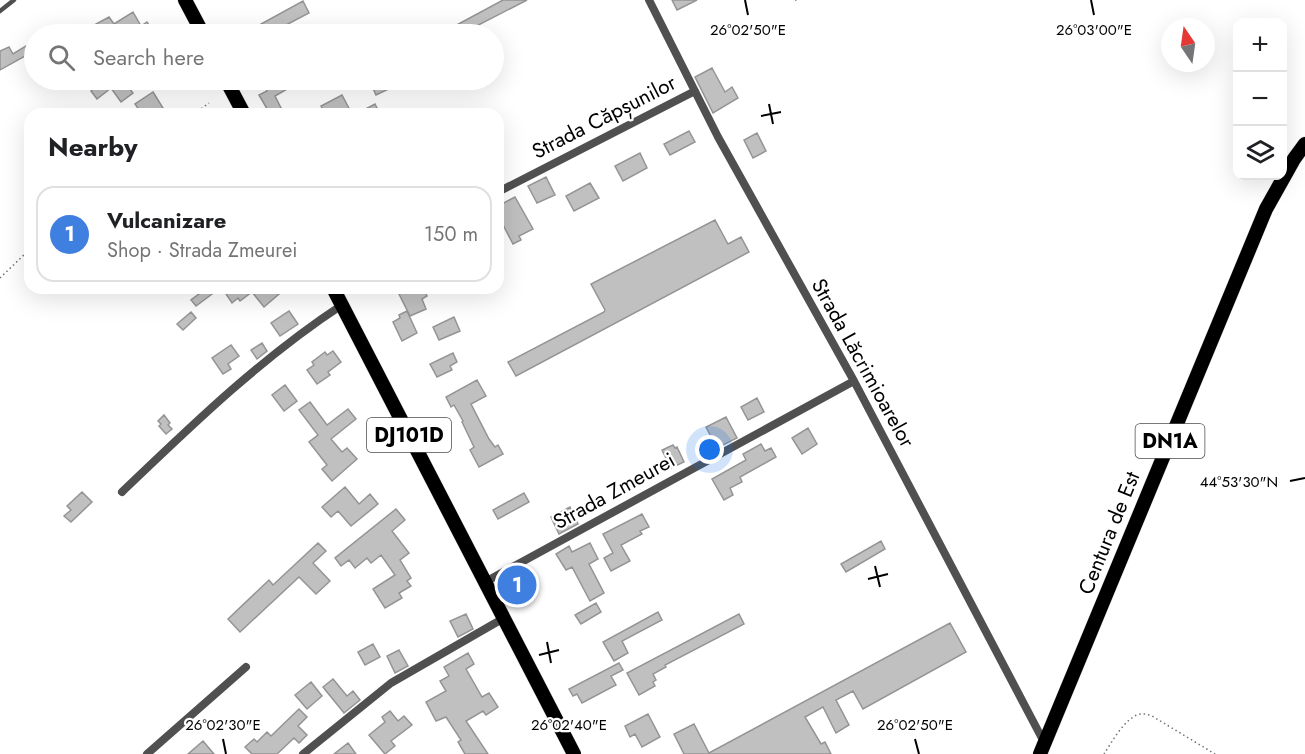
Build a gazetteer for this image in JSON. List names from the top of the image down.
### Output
{
  "streets": {
    "main road": ["DJ101D", "DN1A", "Centura de Est"],
    "street": ["Strada Căpșunilor", "Strada Lăcrimioarelor", "Strada Zmeurei"]
  },
  "crossings": [
    ["Strada Căpșunilor", "Strada Lăcrimioarelor"],
    ["Strada Lăcrimioarelor", "Strada Zmeurei"],
    ["Strada Lăcrimioarelor", "Centura de Est"],
    ["DJ101D", "Strada Zmeurei"]
  ],
  "north": "top",
  "page": {
    "map_buttons": ["+", "−"],
    "search": "Search here",
    "heading": "Nearby",
    "list": [
      {
        "mark": "1",
        "name": "Vulcanizare",
        "note": "Shop · Strada Zmeurei",
        "value": "150 m"
      }
    ],
    "pins": "1"
  },
  "coordinates": [
    "26°02'50\"E",
    "26°03'00\"E",
    "44°53'30\"N",
    "26°02'30\"E",
    "26°02'40\"E"
  ]
}
